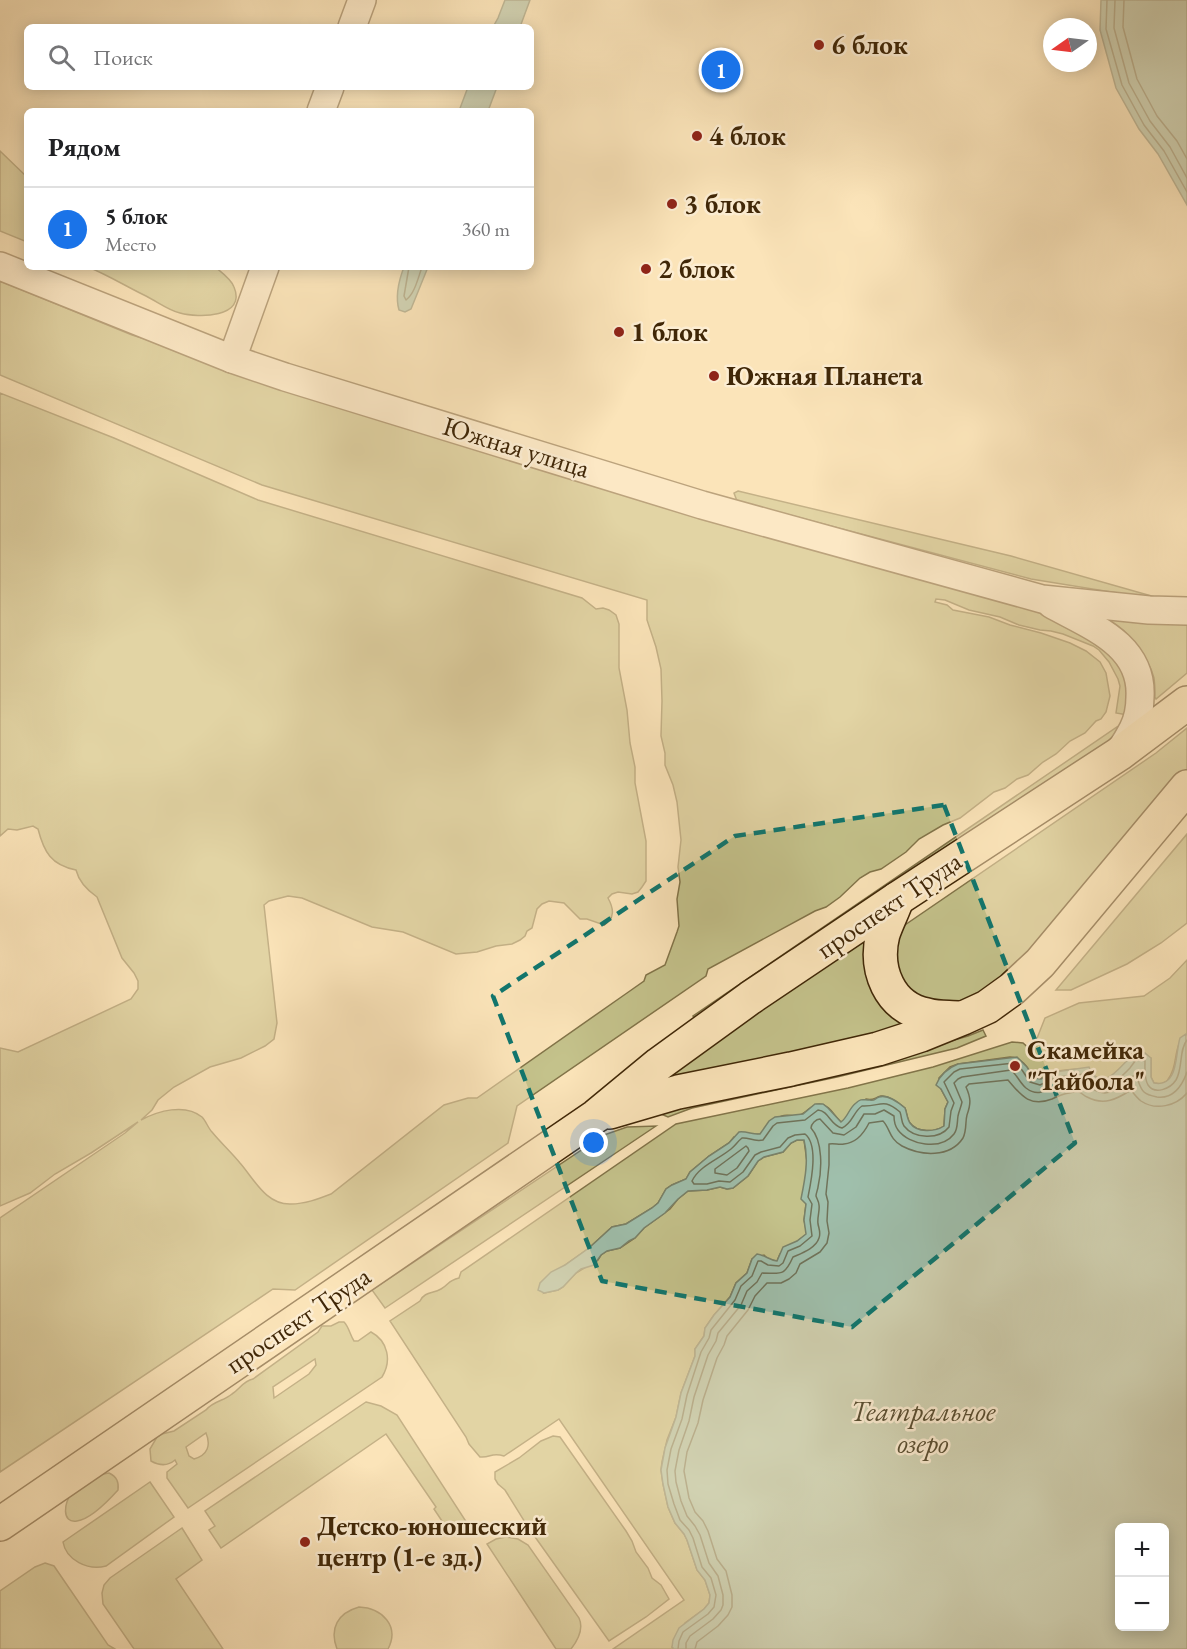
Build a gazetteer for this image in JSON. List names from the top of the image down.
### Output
{
  "streets": {
    "main road": ["проспект Труда"],
    "street": ["Южная улица"]
  },
  "water": ["Театральное озеро"],
  "places": [
    "6 блок",
    "4 блок",
    "3 блок",
    "2 блок",
    "1 блок",
    "Южная Планета",
    "Скамейка \"Тайбола\"",
    "Детско-юношеский центр (1-е зд.)"
  ],
  "north": "left",
  "page": {
    "search": "Поиск",
    "pins": "1",
    "heading": "Рядом",
    "list": [
      {
        "mark": "1",
        "name": "5 блок",
        "note": "Место",
        "value": "360 m"
      }
    ],
    "map_buttons": ["+", "−"]
  }
}
